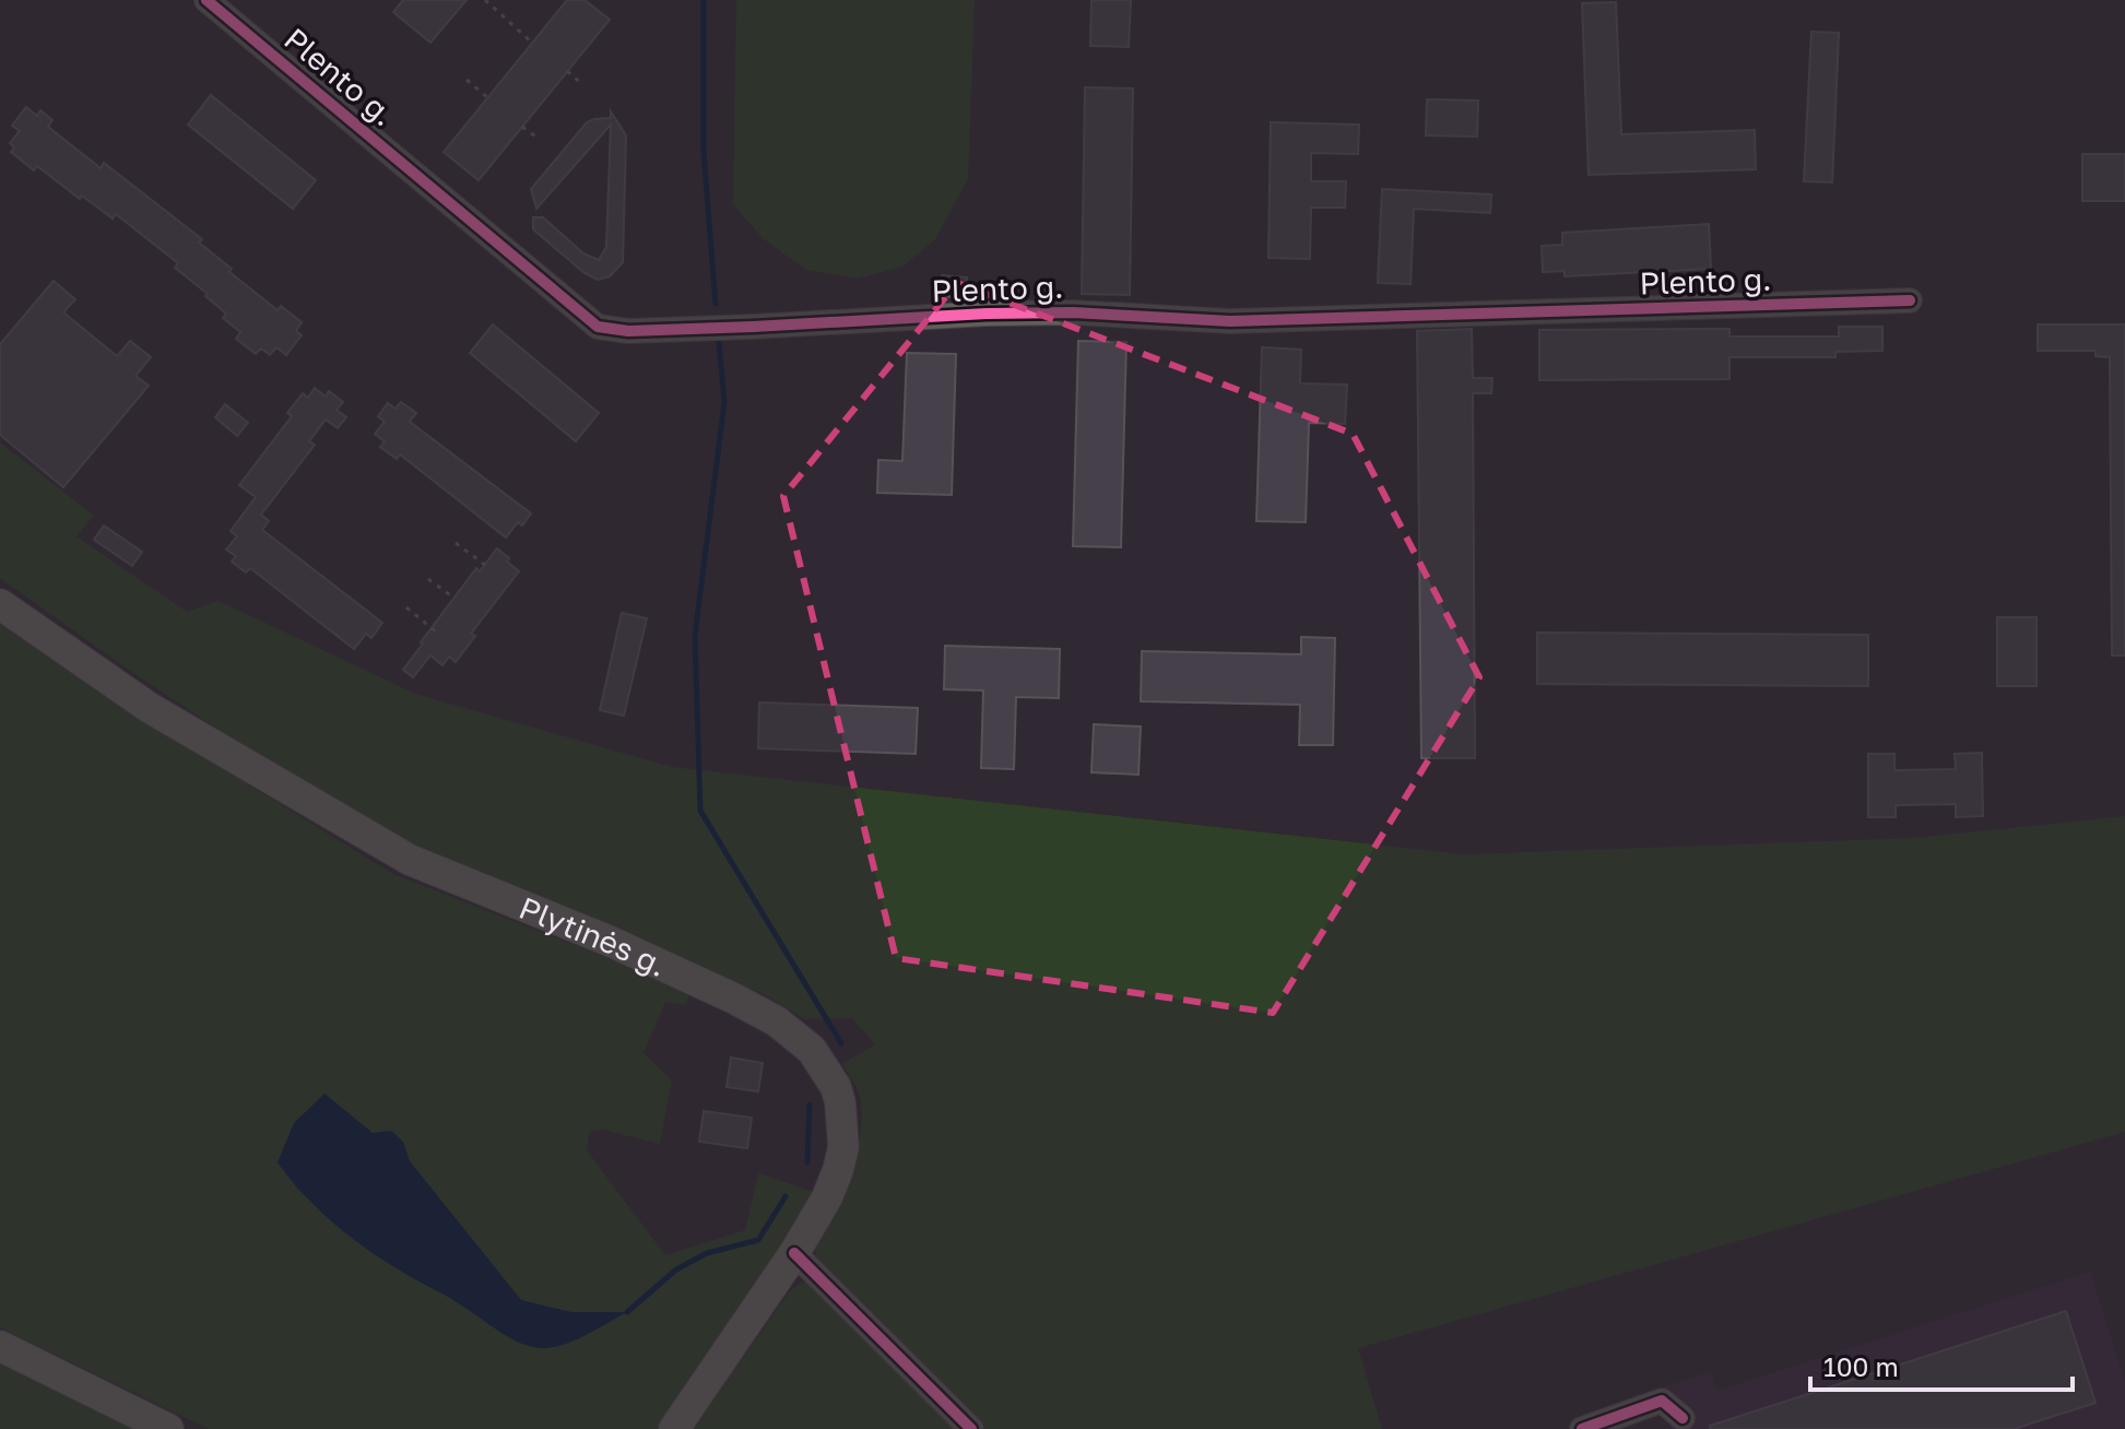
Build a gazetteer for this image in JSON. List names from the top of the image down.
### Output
{
  "streets": {
    "main road": ["Plytinės g."],
    "street": ["Plento g."]
  },
  "scale_bar": "100 m"
}
